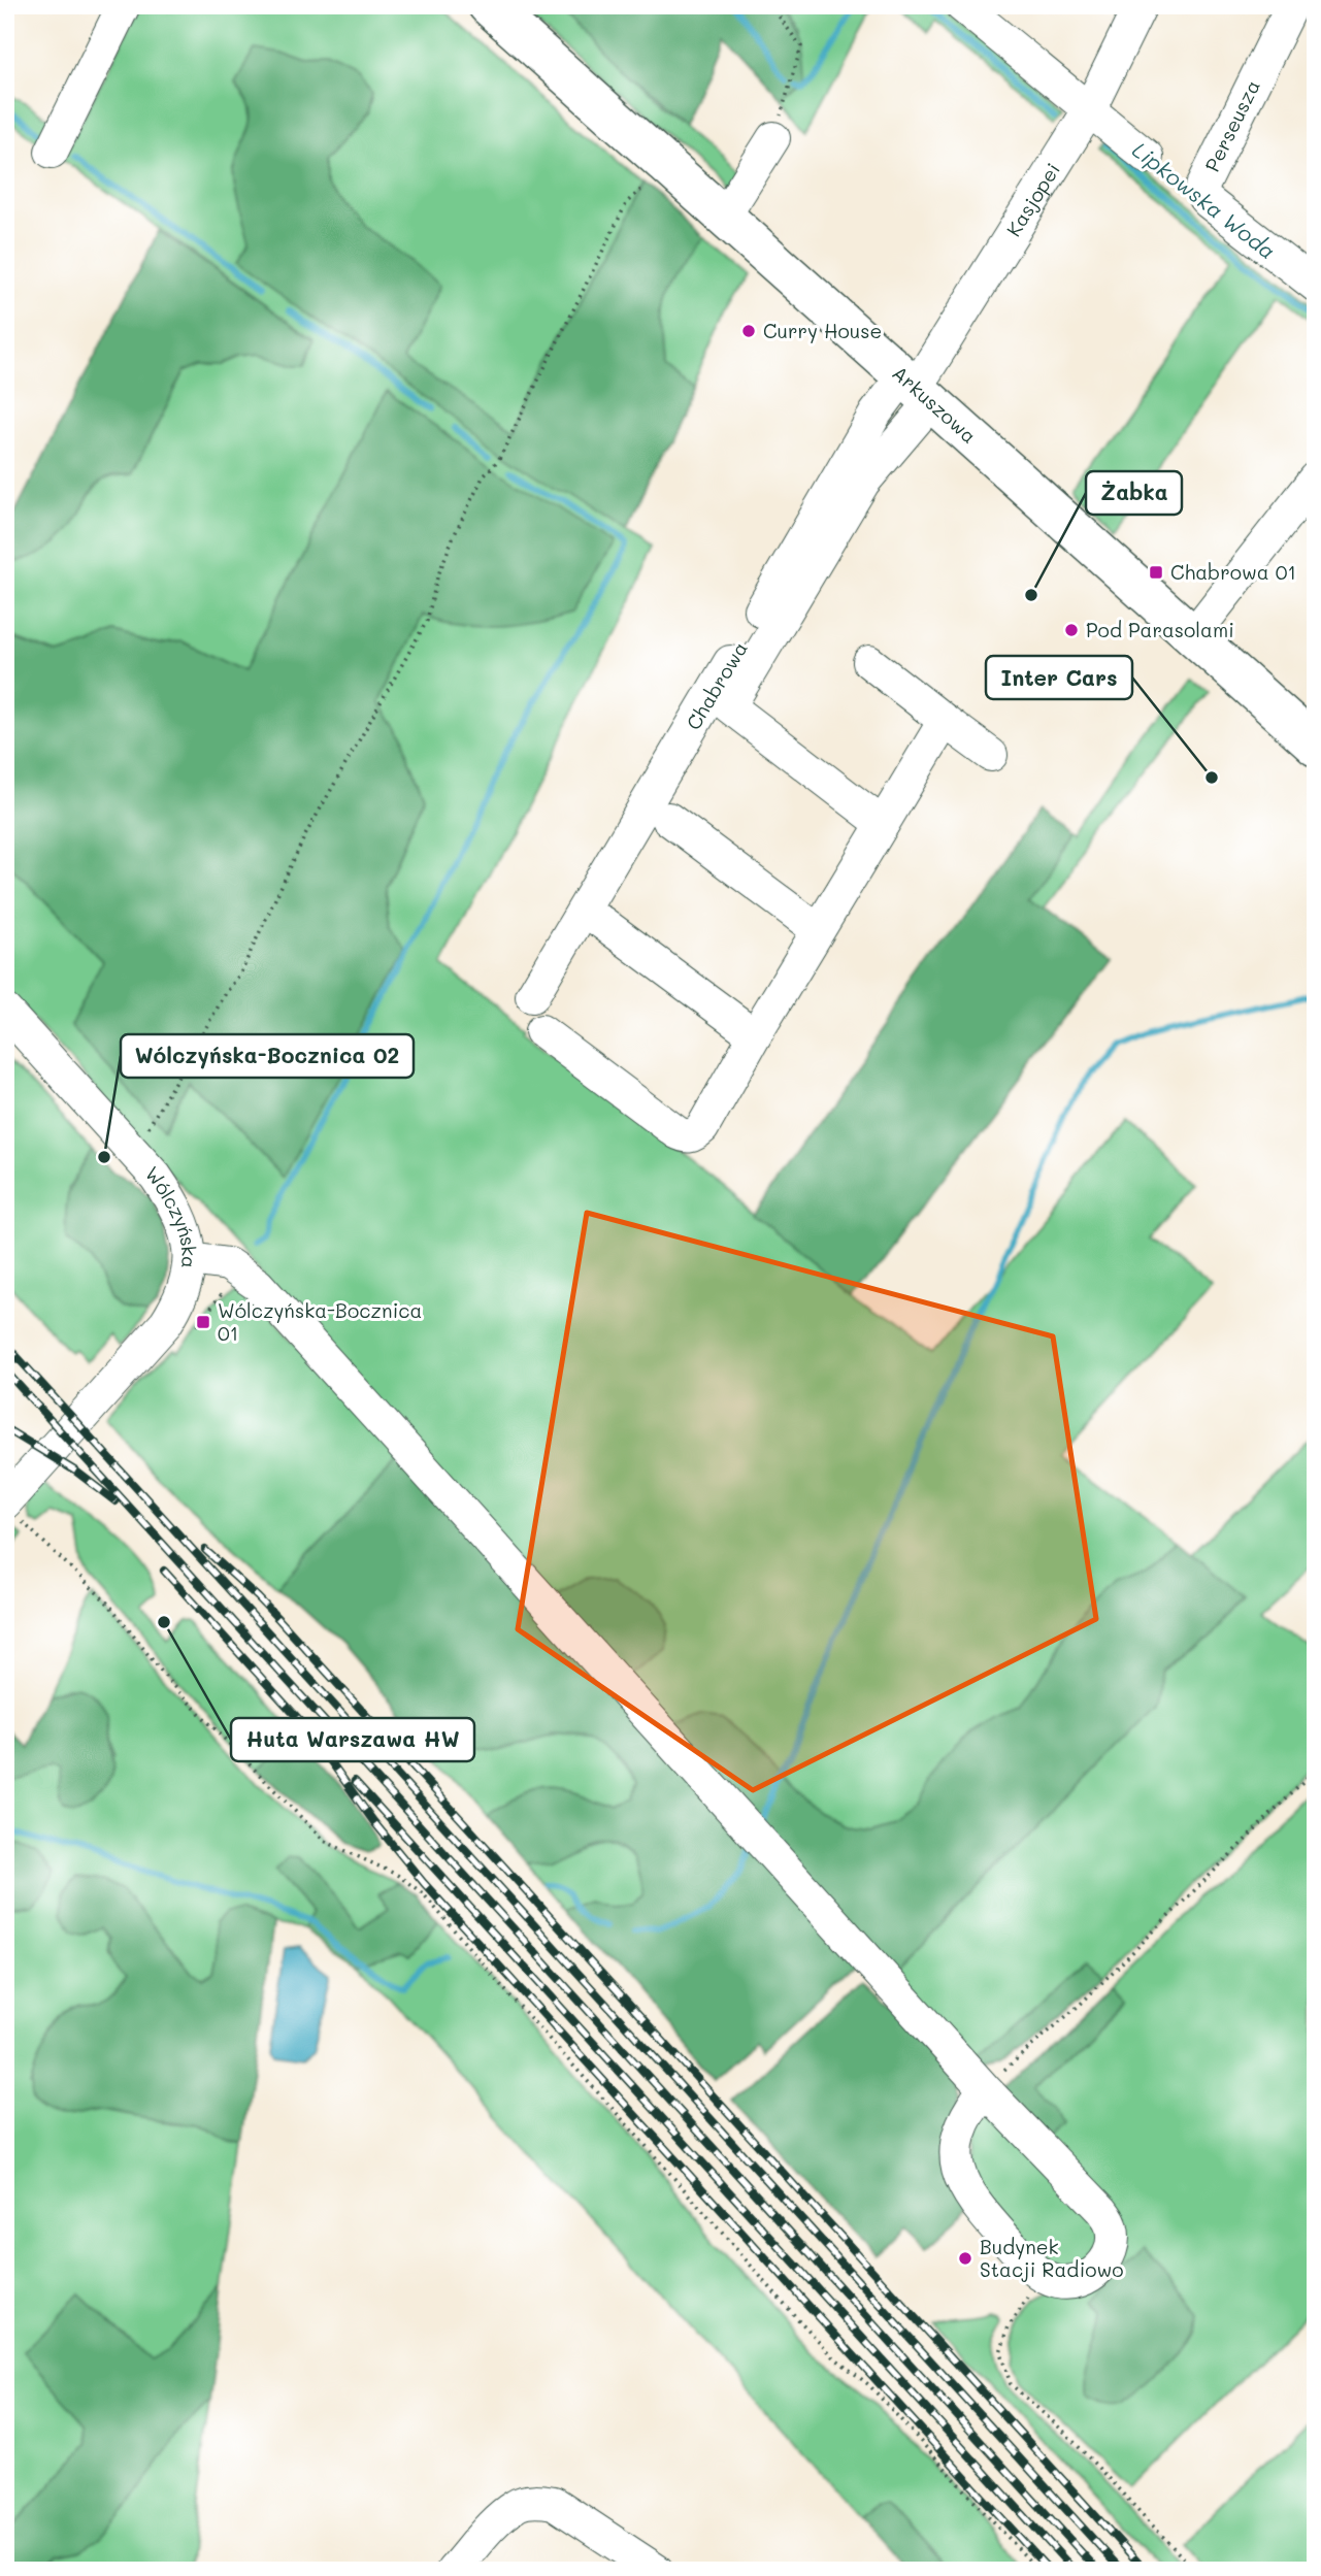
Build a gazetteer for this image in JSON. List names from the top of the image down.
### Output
{
  "streets": {
    "main road": ["Arkuszowa"],
    "street": [
      "Perseusza",
      "Kasjopei",
      "Chabrowa",
      "Wólczyńska"
    ]
  },
  "crossings": [
    ["Kasjopei", "Arkuszowa"],
    ["Kasjopei", "Chabrowa"],
    ["Arkuszowa", "Chabrowa"]
  ],
  "water": ["Lipkowska Woda"],
  "places": {
    "other": [
      "Curry House",
      "Żabka",
      "Pod Parasolami",
      "Inter Cars",
      "Wólczyńska-Bocznica 02",
      "Huta Warszawa HW",
      "Budynek Stacji Radiowo"
    ],
    "transit": ["Chabrowa 01", "Wólczyńska-Bocznica 01"]
  }
}
